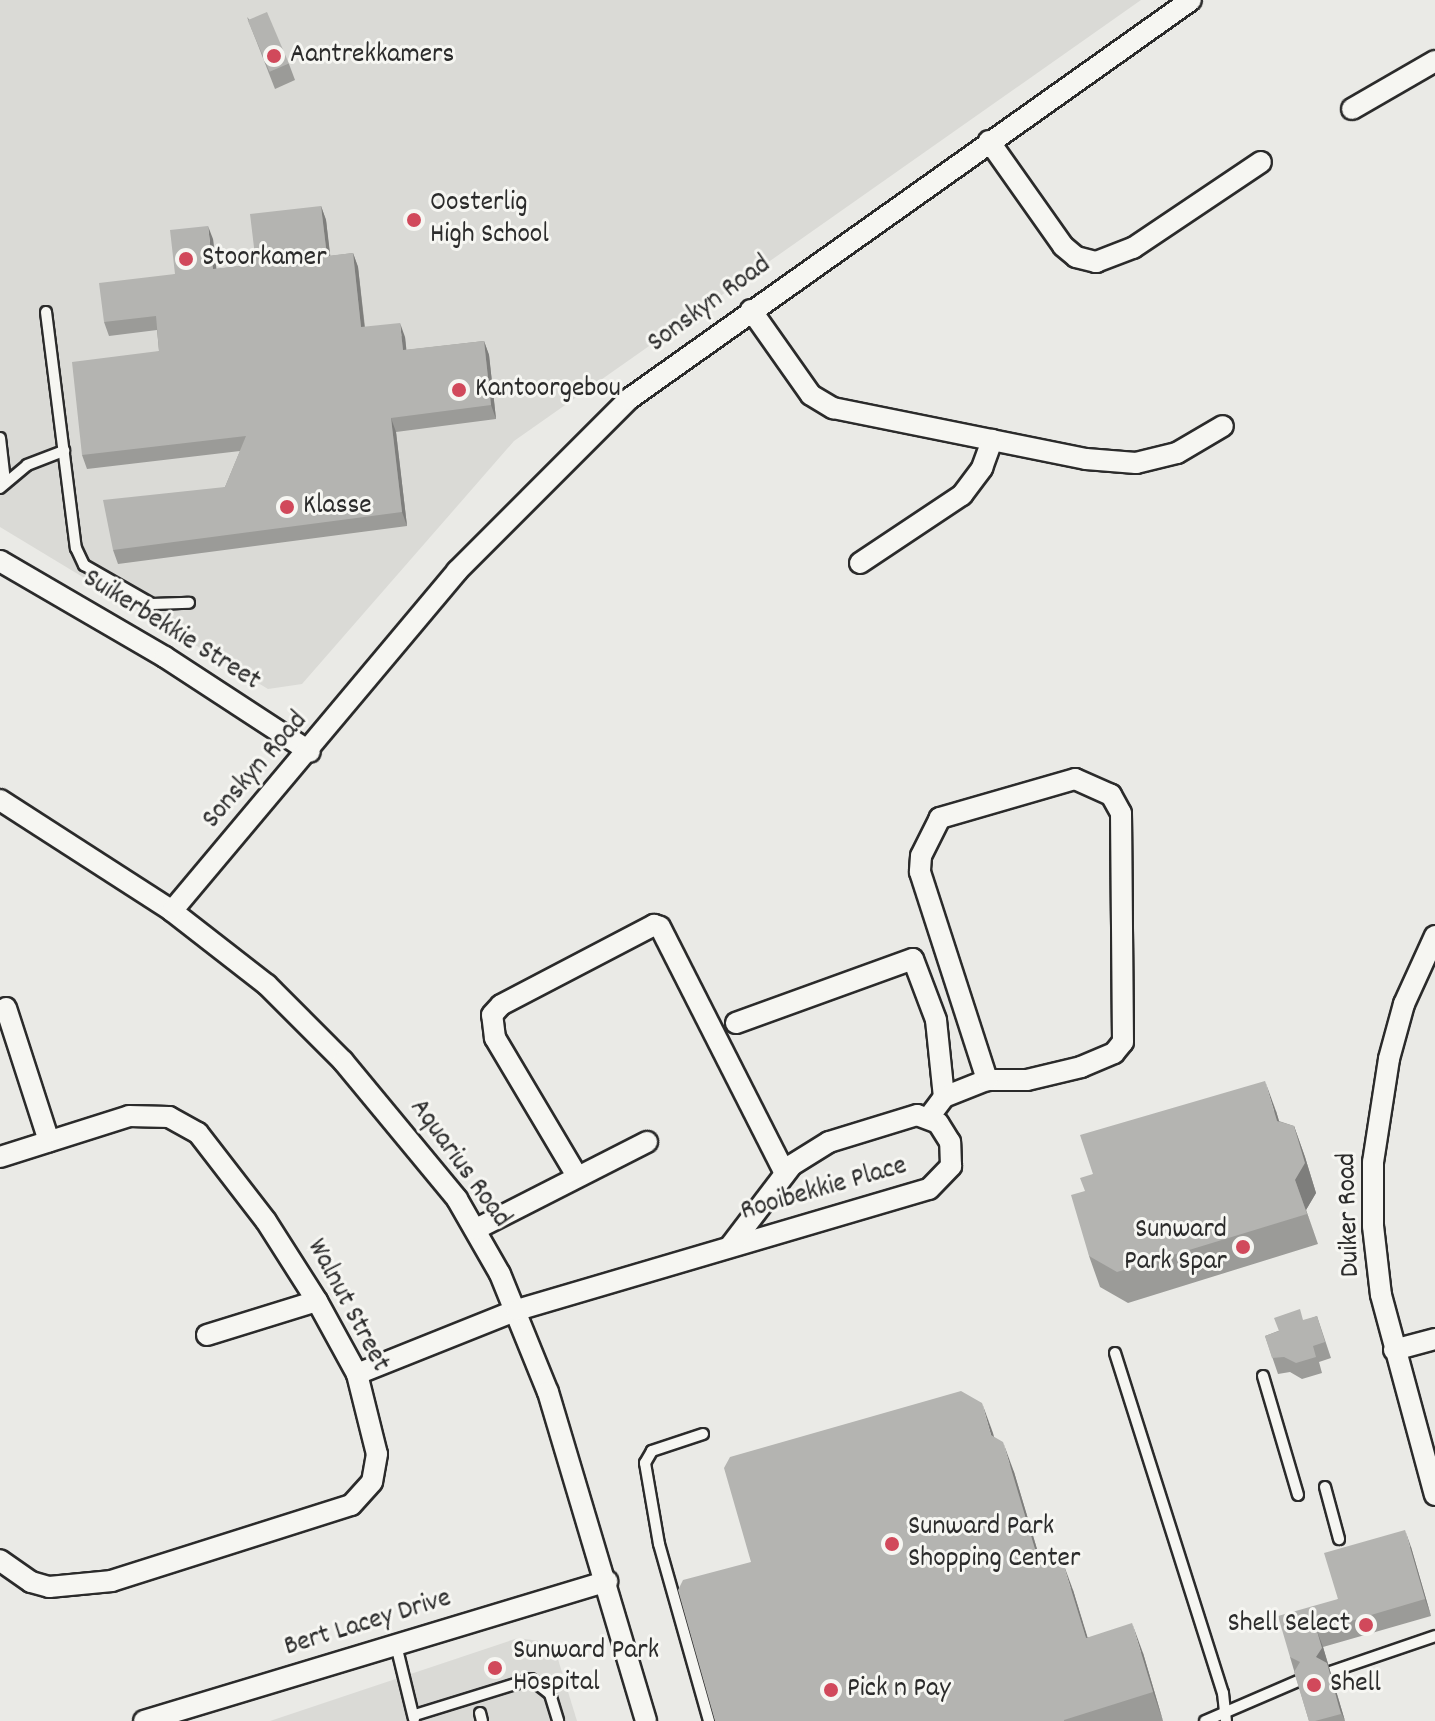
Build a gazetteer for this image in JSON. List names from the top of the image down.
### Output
{
  "streets": {
    "street": [
      "Sonskyn Road",
      "Suikerbekkie Street",
      "Aquarius Road",
      "Rooibekkie Place",
      "Duiker Road",
      "Walnut Street",
      "Bert Lacey Drive"
    ]
  },
  "crossings": [
    ["Sonskyn Road", "Suikerbekkie Street"],
    ["Sonskyn Road", "Aquarius Road"],
    ["Aquarius Road", "Rooibekkie Place"],
    ["Aquarius Road", "Bert Lacey Drive"],
    ["Rooibekkie Place", "Walnut Street"]
  ],
  "places": [
    "Aantrekkamers",
    "Oosterlig High School",
    "Stoorkamer",
    "Kantoorgebou",
    "Klasse",
    "Sunward Park Spar",
    "Sunward Park Shopping Center",
    "Shell Select",
    "Sunward Park Hospital",
    "Shell",
    "Pick n Pay"
  ]
}
